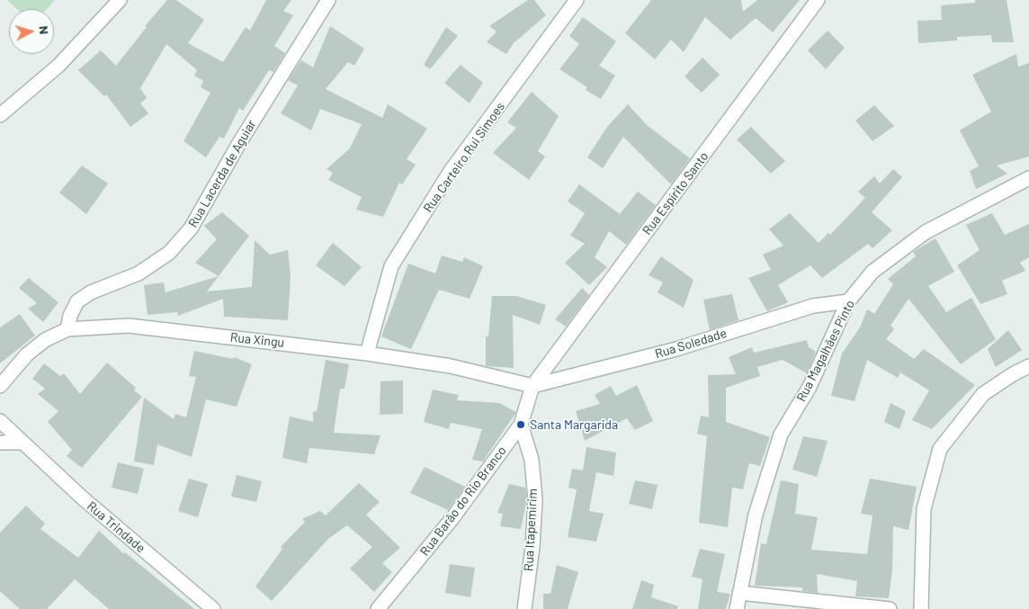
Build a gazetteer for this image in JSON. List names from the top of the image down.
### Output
{
  "streets": {
    "street": [
      "Rua Carteiro Rui Simoes",
      "Rua Lacerda de Aguiar",
      "Rua Espírito Santo",
      "Rua Xingu",
      "Rua Soledade",
      "Rua Magalhães Pinto",
      "Rua Barão do Rio Branco",
      "Rua Trindade",
      "Rua Itapemirim"
    ]
  },
  "crossings": [
    ["Rua Carteiro Rui Simoes", "Rua Xingu"],
    ["Rua Lacerda de Aguiar", "Rua Xingu"],
    ["Rua Espírito Santo", "Rua Xingu"],
    ["Rua Espírito Santo", "Rua Soledade"],
    ["Rua Espírito Santo", "Rua Barão do Rio Branco"],
    ["Rua Xingu", "Rua Soledade"],
    ["Rua Xingu", "Rua Barão do Rio Branco"],
    ["Rua Soledade", "Rua Magalhães Pinto"],
    ["Rua Soledade", "Rua Barão do Rio Branco"],
    ["Rua Barão do Rio Branco", "Rua Itapemirim"]
  ],
  "places": ["Santa Margarida"],
  "north": "right"
}
